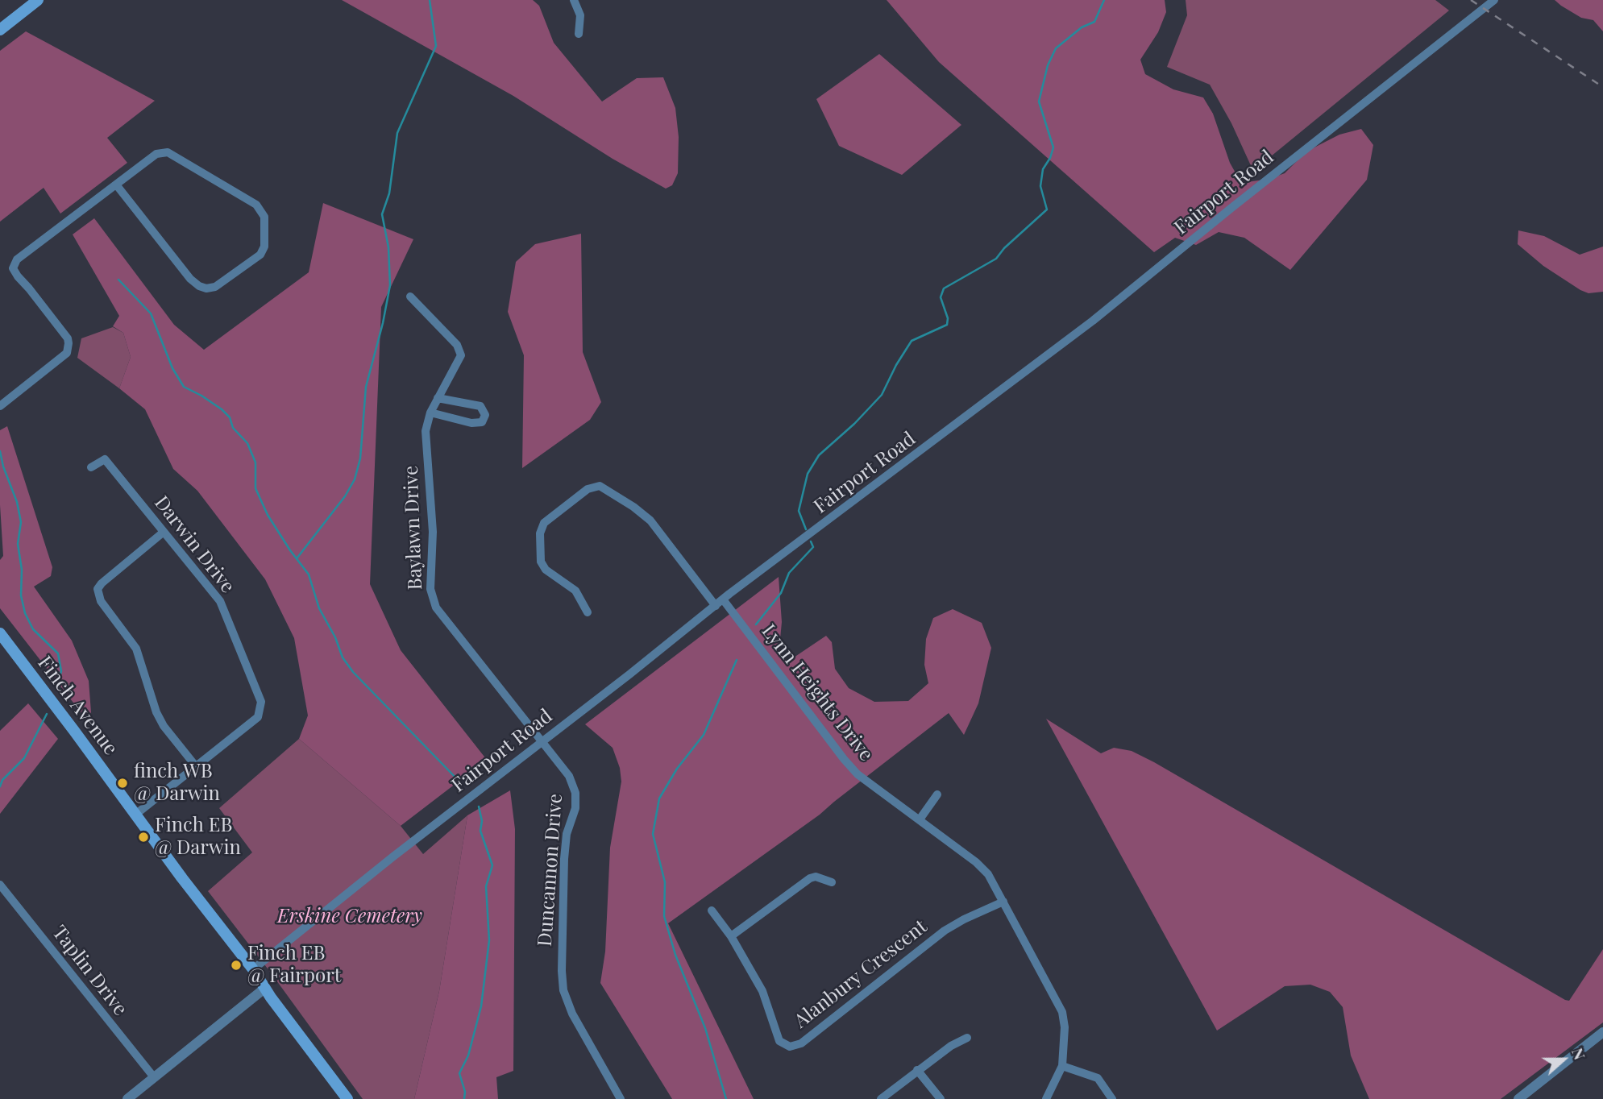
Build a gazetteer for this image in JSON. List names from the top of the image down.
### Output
{
  "streets": {
    "main road": ["Finch Avenue"],
    "street": [
      "Fairport Road",
      "Baylawn Drive",
      "Darwin Drive",
      "Lynn Heights Drive",
      "Duncannon Drive",
      "Taplin Drive",
      "Alanbury Crescent"
    ]
  },
  "crossings": [
    ["Fairport Road", "Baylawn Drive"],
    ["Fairport Road", "Lynn Heights Drive"],
    ["Fairport Road", "Finch Avenue"],
    ["Fairport Road", "Duncannon Drive"],
    ["Baylawn Drive", "Duncannon Drive"],
    ["Darwin Drive", "Finch Avenue"],
    ["Lynn Heights Drive", "Alanbury Crescent"]
  ],
  "parks": ["Erskine Cemetery"],
  "places": ["finch WB @ Darwin", "Finch EB @ Darwin", "Finch EB @ Fairport"],
  "north": "right"
}
